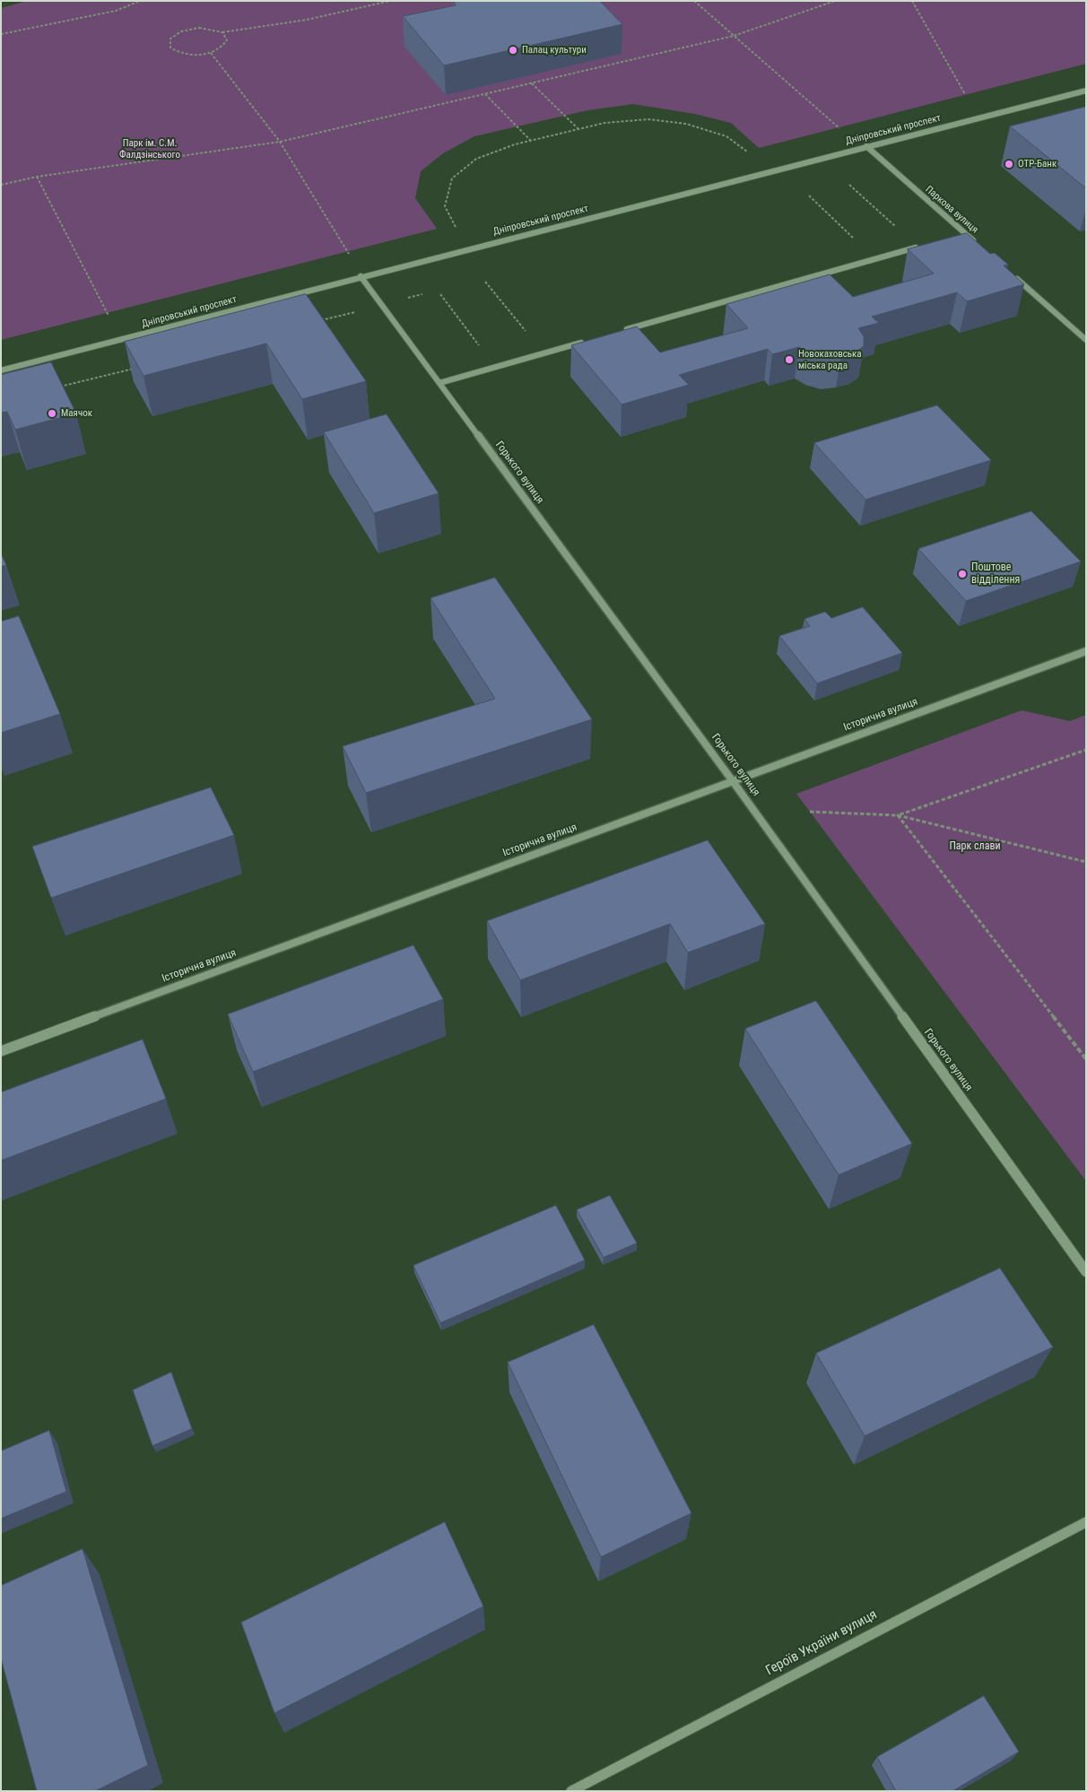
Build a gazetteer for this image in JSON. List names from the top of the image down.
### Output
{
  "streets": {
    "street": [
      "Дніпровський проспект",
      "Паркова вулиця",
      "Горького вулиця",
      "Історична вулиця",
      "Героїв України вулиця"
    ]
  },
  "crossings": [
    ["Дніпровський проспект", "Паркова вулиця"],
    ["Дніпровський проспект", "Горького вулиця"],
    ["Горького вулиця", "Історична вулиця"]
  ],
  "parks": ["Парк ім. С.М. Фалдзінського", "Парк слави"],
  "places": [
    "Палац культури",
    "ОТР-Банк",
    "Новокаховська міська рада",
    "Маячок",
    "Поштове відділення"
  ]
}
